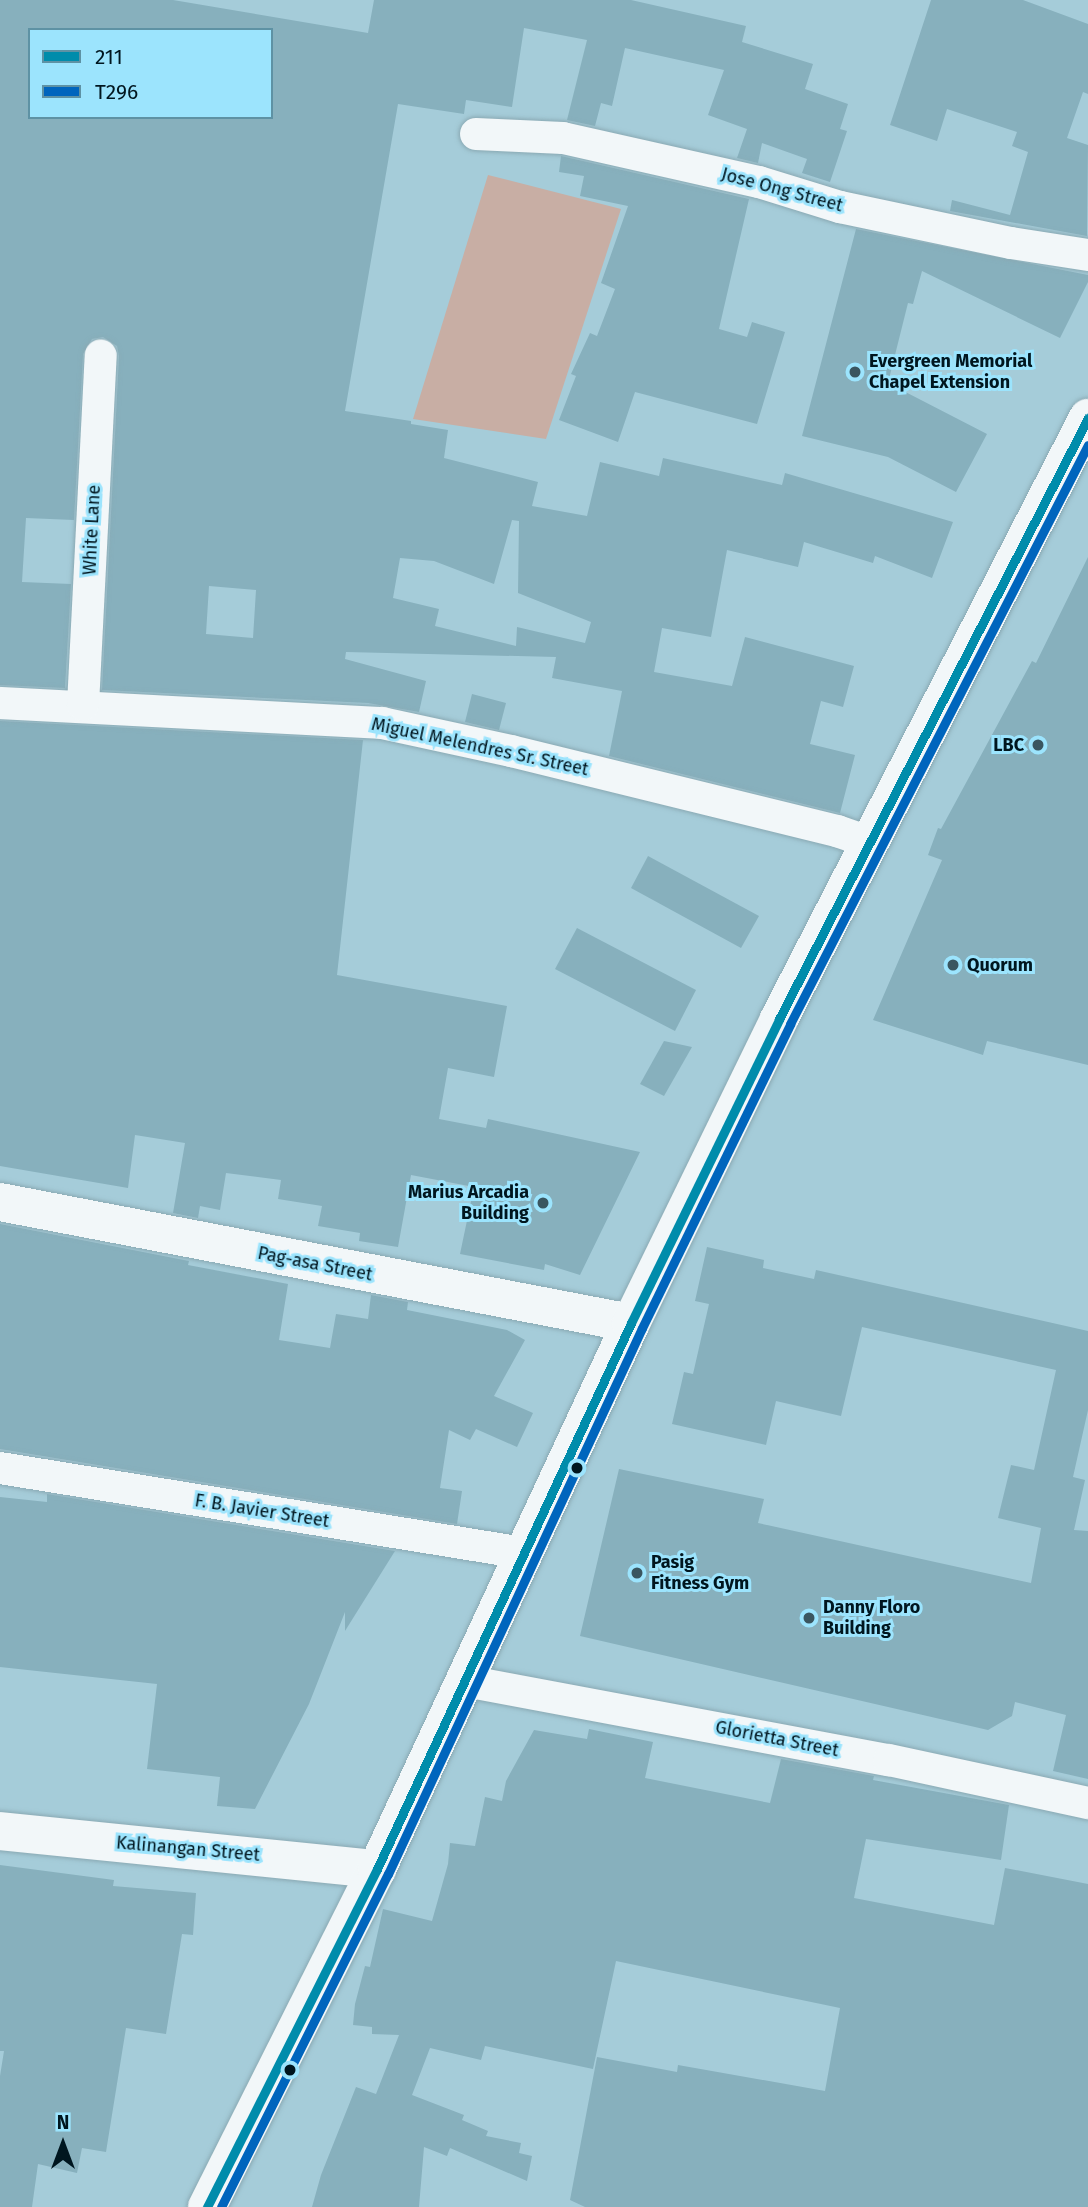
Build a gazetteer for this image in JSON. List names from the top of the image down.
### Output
{
  "streets": {
    "main road": ["Pag-asa Street", "Kalinangan Street"],
    "street": [
      "Jose Ong Street",
      "White Lane",
      "Miguel Melendres Sr. Street",
      "F. B. Javier Street",
      "Glorietta Street"
    ]
  },
  "crossings": [
    ["White Lane", "Miguel Melendres Sr. Street"]
  ],
  "places": [
    "Evergreen Memorial Chapel Extension",
    "LBC",
    "Quorum",
    "Marius Arcadia Building",
    "Pasig Fitness Gym",
    "Danny Floro Building"
  ],
  "lines": ["transit line 211", "transit line T296"],
  "legend": ["211", "T296"],
  "north": "top"
}
